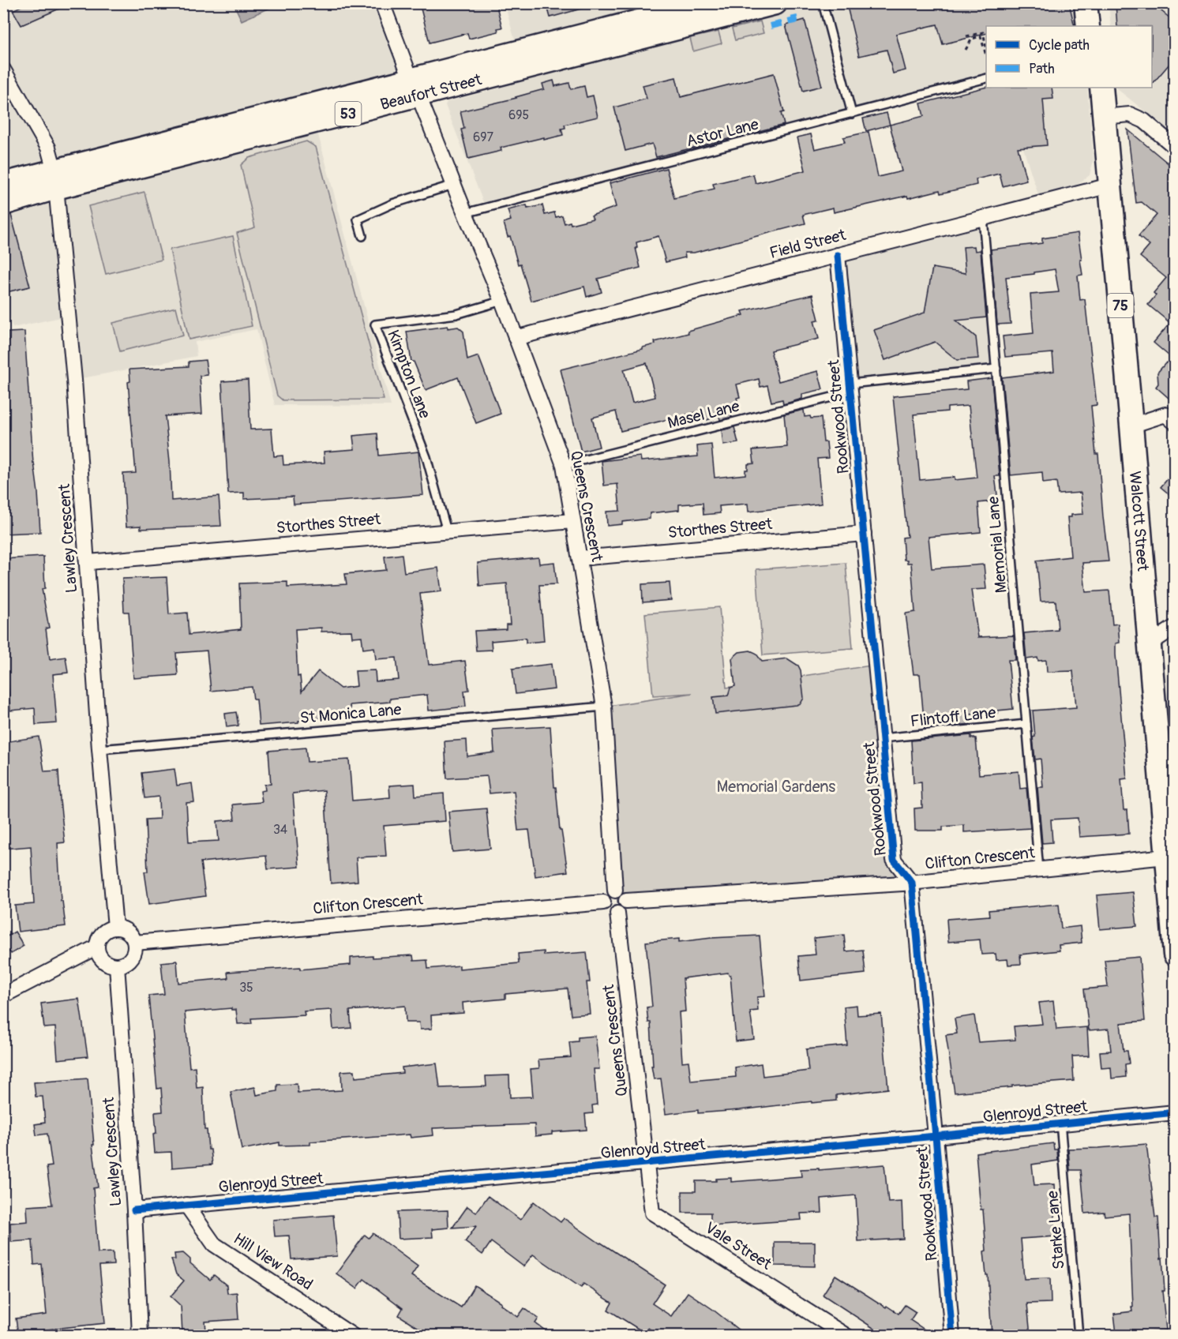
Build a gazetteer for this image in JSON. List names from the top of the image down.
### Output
{
  "streets": {
    "main road": [
      "Beaufort Street",
      "53",
      "75",
      "Walcott Street"
    ],
    "street": [
      "Field Street",
      "Rookwood Street",
      "Queens Crescent",
      "Storthes Street",
      "Lawley Crescent",
      "Clifton Crescent",
      "Glenroyd Street",
      "Vale Street",
      "Hill View Road"
    ],
    "lane": [
      "Astor Lane",
      "Kimpton Lane",
      "Masel Lane",
      "Memorial Lane",
      "St Monica Lane",
      "Flintoff Lane",
      "Starke Lane"
    ]
  },
  "crossings": [
    ["Beaufort Street", "Queens Crescent"],
    ["Beaufort Street", "Lawley Crescent"],
    ["Astor Lane", "Queens Crescent"],
    ["Field Street", "Rookwood Street"],
    ["Field Street", "Queens Crescent"],
    ["Field Street", "Walcott Street"],
    ["Field Street", "Memorial Lane"],
    ["Kimpton Lane", "Queens Crescent"],
    ["Kimpton Lane", "Storthes Street"],
    ["Masel Lane", "Rookwood Street"],
    ["Masel Lane", "Queens Crescent"],
    ["Masel Lane", "Memorial Lane"],
    ["Rookwood Street", "Storthes Street"],
    ["Rookwood Street", "Flintoff Lane"],
    ["Rookwood Street", "Clifton Crescent"],
    ["Rookwood Street", "Glenroyd Street"],
    ["Queens Crescent", "Storthes Street"],
    ["Queens Crescent", "St Monica Lane"],
    ["Queens Crescent", "Clifton Crescent"],
    ["Queens Crescent", "Glenroyd Street"],
    ["Queens Crescent", "Vale Street"],
    ["Walcott Street", "Clifton Crescent"],
    ["Storthes Street", "Lawley Crescent"],
    ["Lawley Crescent", "St Monica Lane"],
    ["Lawley Crescent", "Clifton Crescent"],
    ["Lawley Crescent", "Glenroyd Street"],
    ["Memorial Lane", "Flintoff Lane"],
    ["Memorial Lane", "Clifton Crescent"],
    ["Glenroyd Street", "Starke Lane"],
    ["Glenroyd Street", "Vale Street"],
    ["Glenroyd Street", "Hill View Road"]
  ],
  "parks": ["Memorial Gardens"],
  "house_numbers": [
    "695",
    "697",
    "34",
    "35"
  ],
  "legend": ["Cycle path", "Path"]
}
